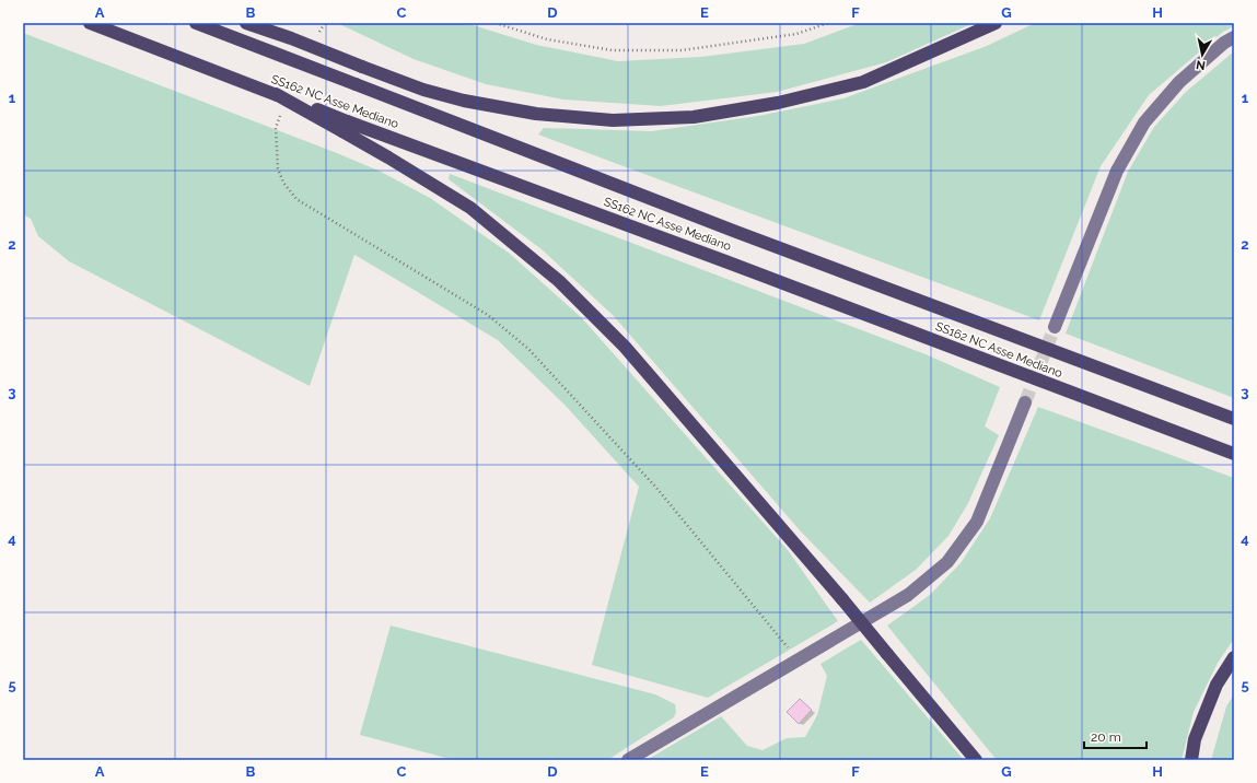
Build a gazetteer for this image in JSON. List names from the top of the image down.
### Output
{
  "streets": {
    "highway": ["SS162 NC Asse Mediano"]
  },
  "scale_bar": "20 m",
  "north": "bottom",
  "grid": {
    "columns": [
      "A",
      "B",
      "C",
      "D",
      "E",
      "F",
      "G",
      "H"
    ],
    "rows": [
      "1",
      "2",
      "3",
      "4",
      "5"
    ]
  }
}
